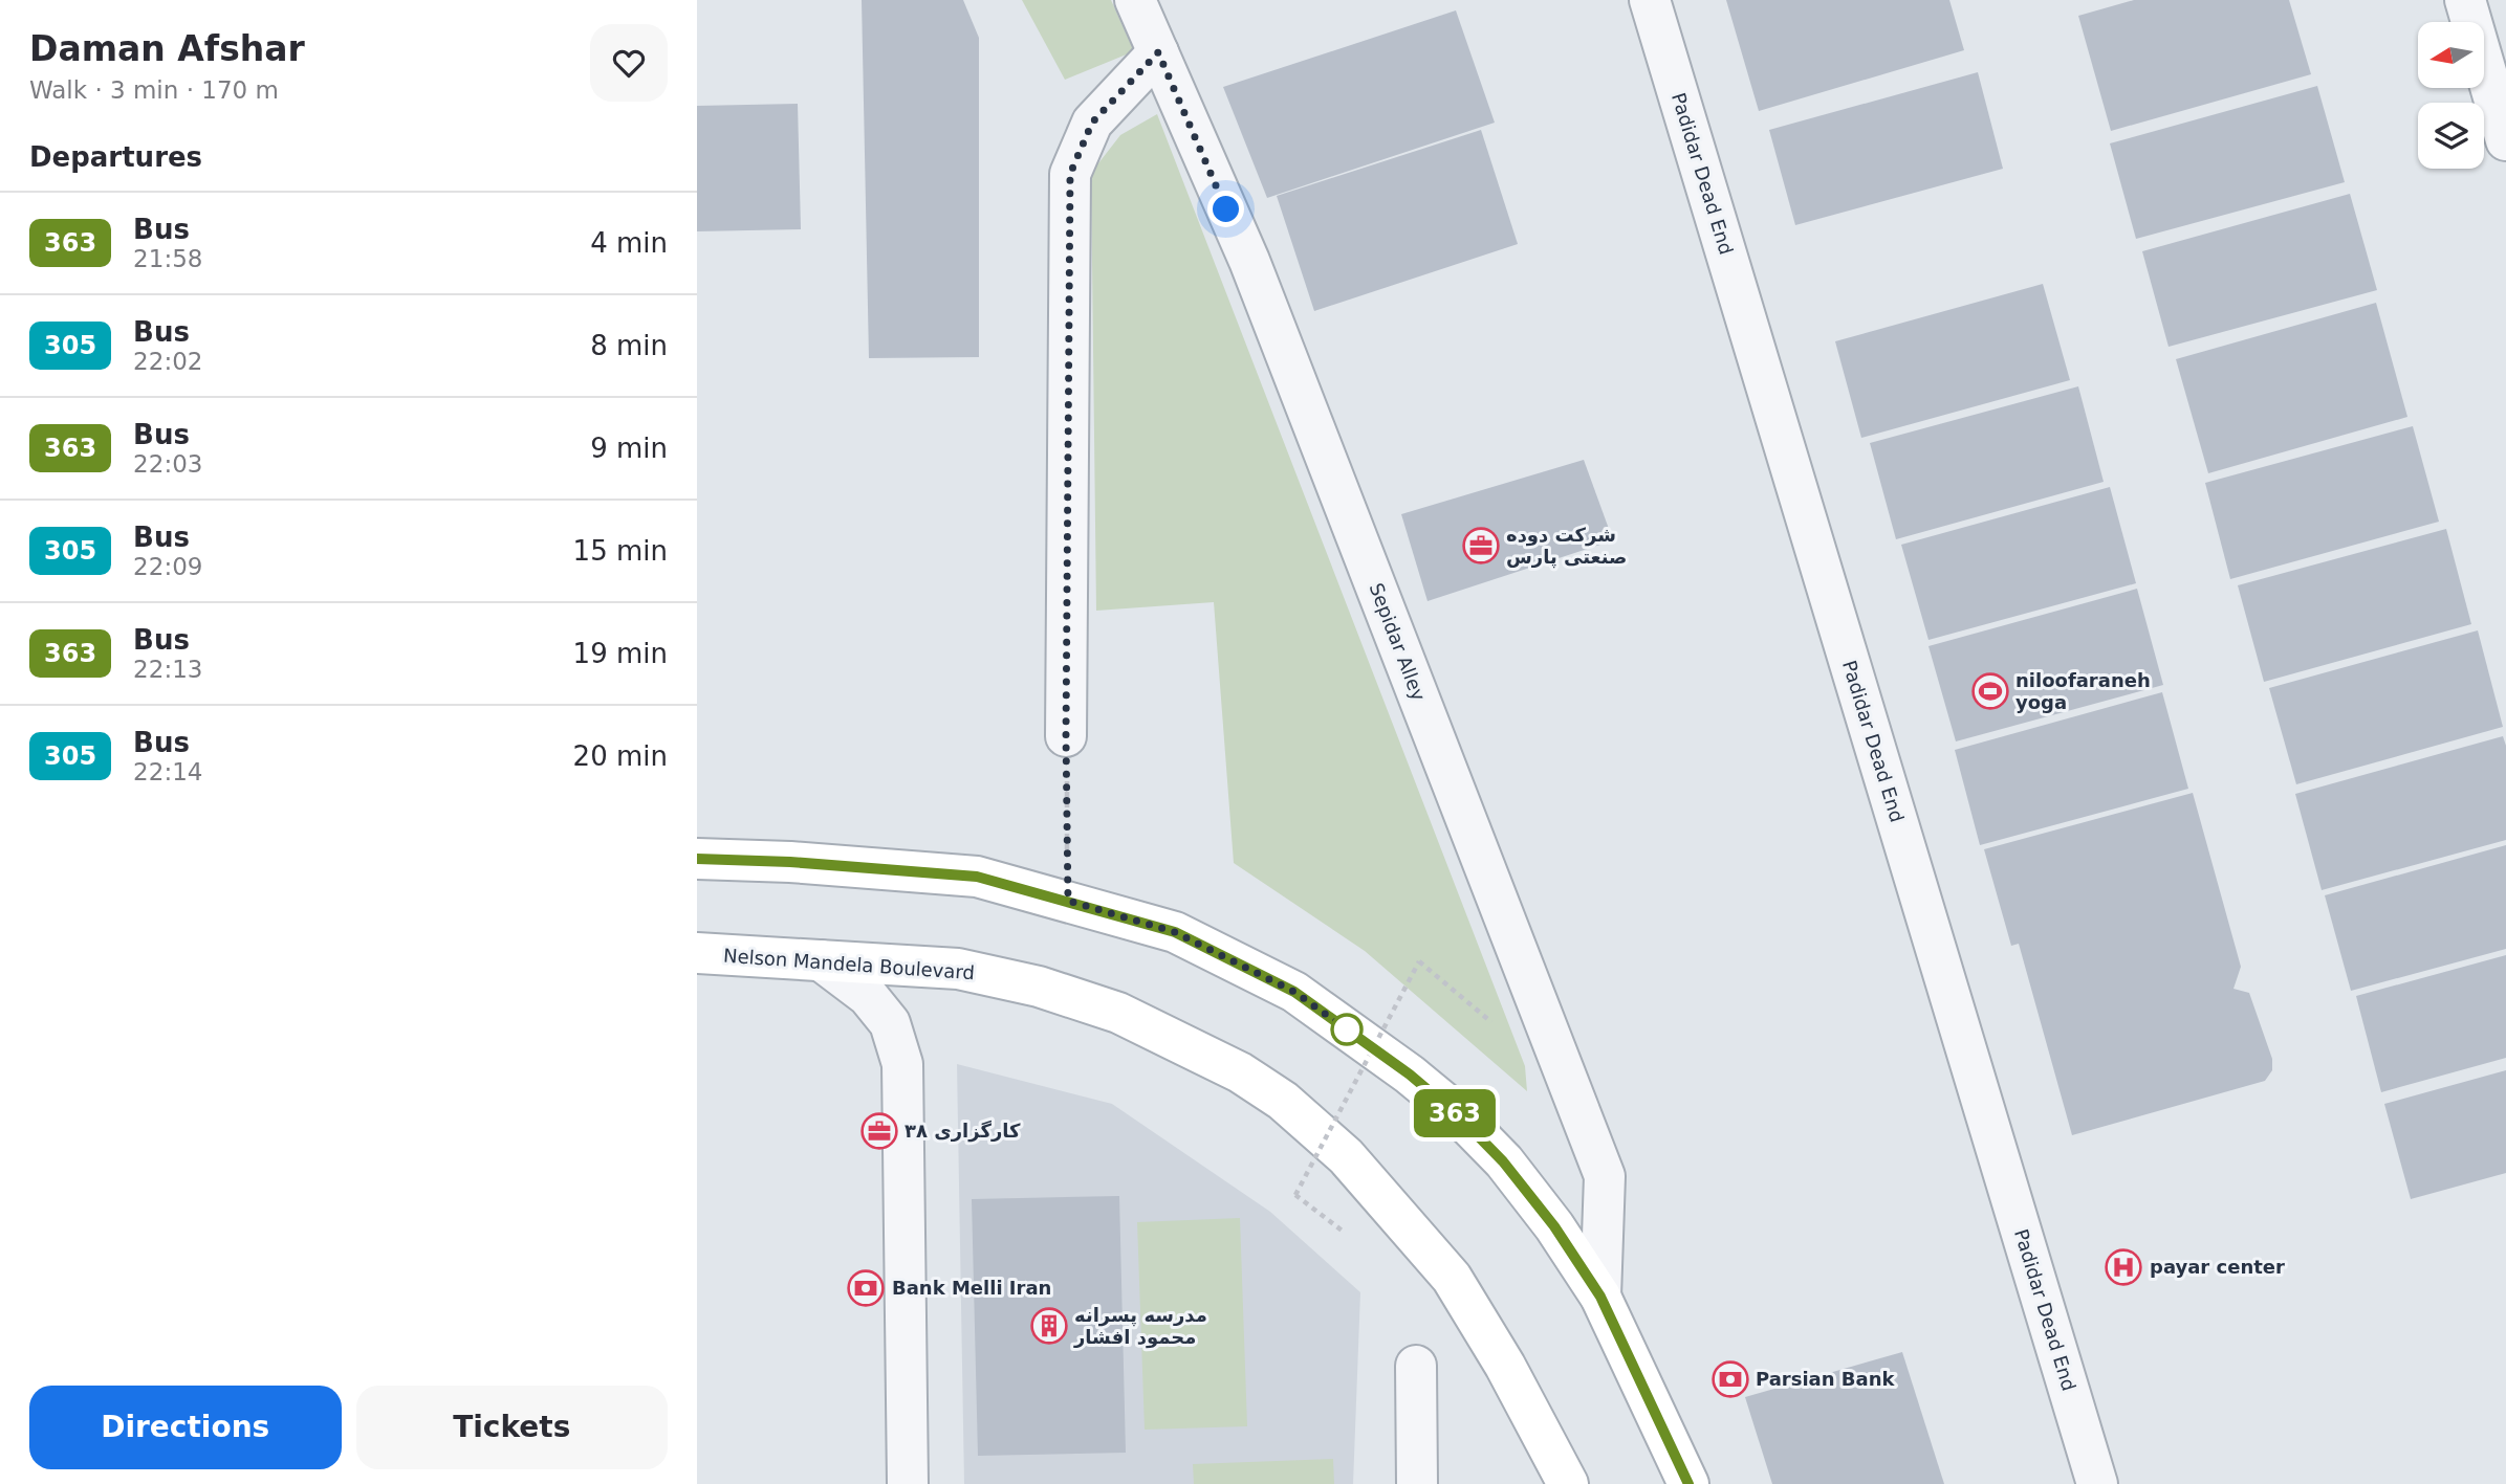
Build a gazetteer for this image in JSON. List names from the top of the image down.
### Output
{
  "streets": {
    "main road": ["Nelson Mandela Boulevard"],
    "street": ["Padidar Dead End", "Sepidar Alley"]
  },
  "places": {
    "office": ["شرکت دوده صنعتی پارس", "کارگزاری ۳۸"],
    "sports": ["niloofaraneh yoga"],
    "hospital": ["payar center"],
    "bank": ["Bank Melli Iran", "Parsian Bank"],
    "building": ["مدرسه پسرانه محمود افشار"]
  },
  "lines": ["bus line 363"],
  "north": "left",
  "page": {
    "heading": [
      ["Daman Afshar", "Walk · 3 min · 170 m"],
      "Departures"
    ],
    "on_map": "363",
    "list": [
      {
        "mark": "363",
        "name": "Bus",
        "note": "21:58",
        "value": "4 min"
      },
      {
        "mark": "305",
        "name": "Bus",
        "note": "22:02",
        "value": "8 min"
      },
      {
        "mark": "363",
        "name": "Bus",
        "note": "22:03",
        "value": "9 min"
      },
      {
        "mark": "305",
        "name": "Bus",
        "note": "22:09",
        "value": "15 min"
      },
      {
        "mark": "363",
        "name": "Bus",
        "note": "22:13",
        "value": "19 min"
      },
      {
        "mark": "305",
        "name": "Bus",
        "note": "22:14",
        "value": "20 min"
      }
    ],
    "buttons": ["Directions", "Tickets"]
  }
}
